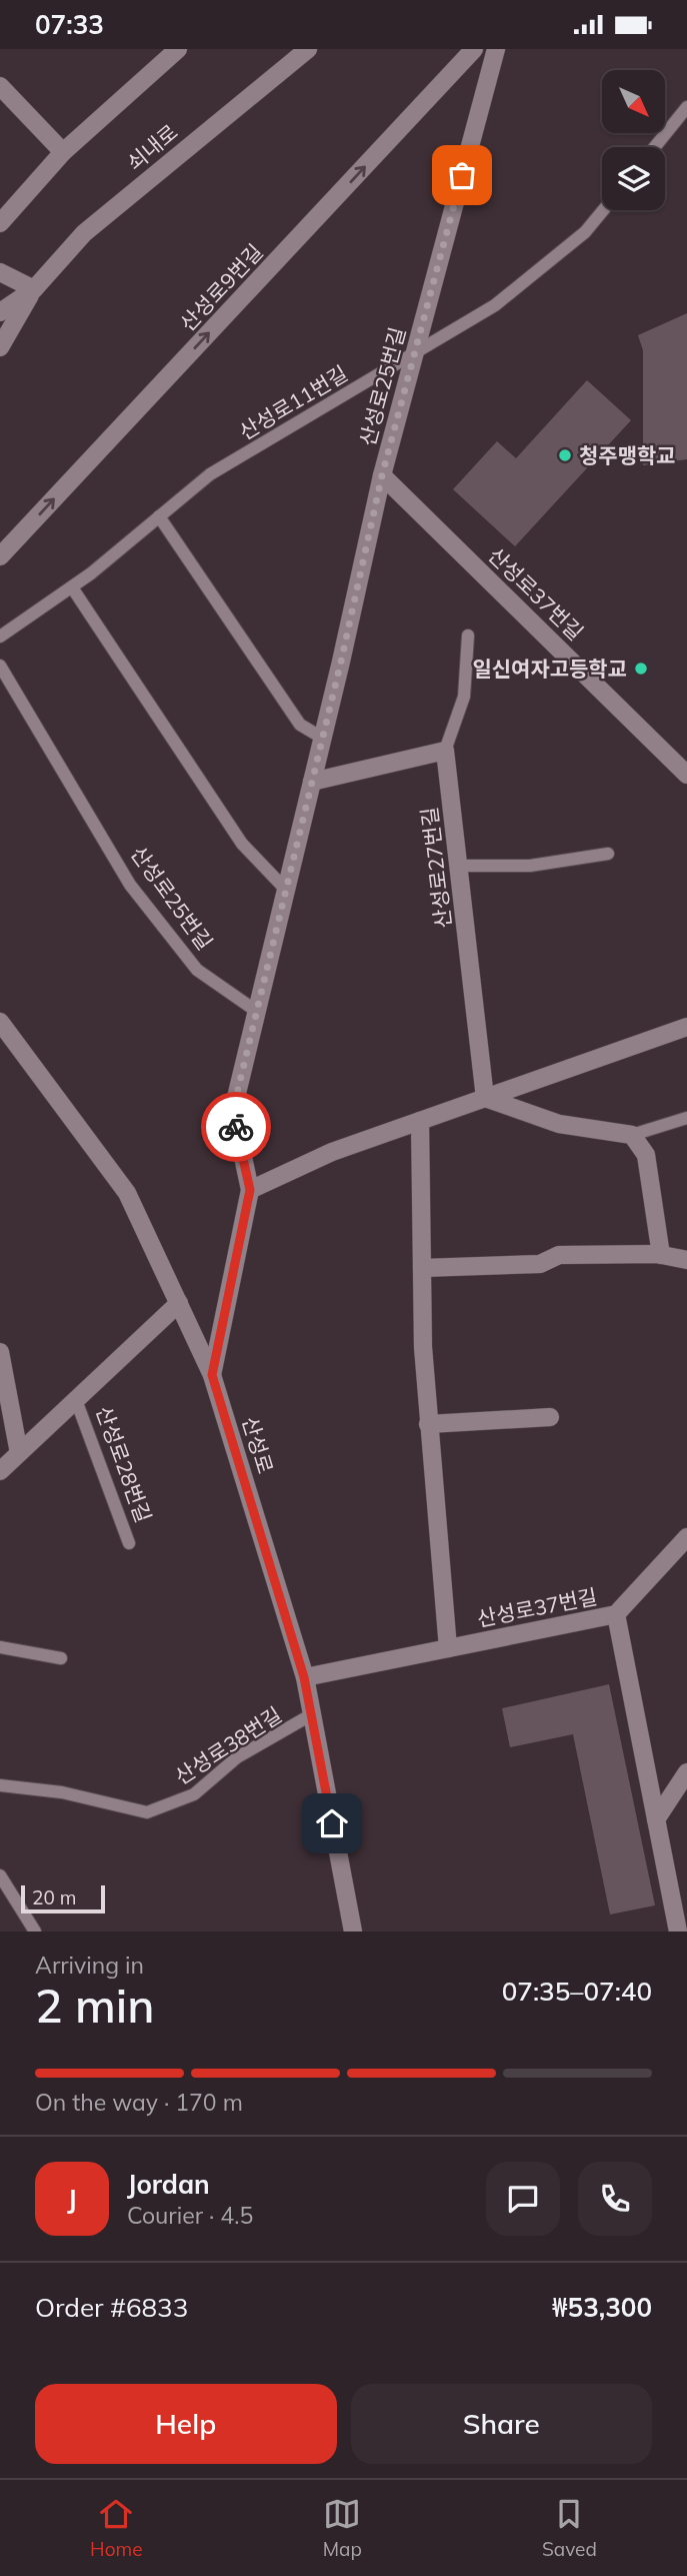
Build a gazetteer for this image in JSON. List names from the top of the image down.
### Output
{
  "streets": {
    "street": [
      "쇠내로",
      "산성로9번길",
      "산성로25번길",
      "산성로37번길",
      "산성로27번길",
      "산성로",
      "산성로28번길"
    ],
    "lane": ["산성로11번길", "산성로38번길"]
  },
  "crossings": [
    ["산성로25번길", "산성로11번길"],
    ["산성로25번길", "산성로37번길"],
    ["산성로37번길", "산성로"],
    ["산성로", "산성로28번길"],
    ["산성로", "산성로38번길"]
  ],
  "one_way": ["산성로9번길"],
  "places": ["청주맹학교", "일신여자고등학교"],
  "scale_bar": "20 m",
  "north": "bottom right",
  "page": {
    "status": "07:33",
    "scale": "20 m",
    "heading": ["2 min", "Arriving in", "07:35–07:40"],
    "panel": [
      "Jordan",
      "Courier · 4.5",
      "Order #6833",
      "₩53,300"
    ],
    "bar": "On the way · 170 m",
    "round": "J",
    "buttons": ["Help", "Share"],
    "tabs": ["Home", "Map", "Saved"]
  }
}
